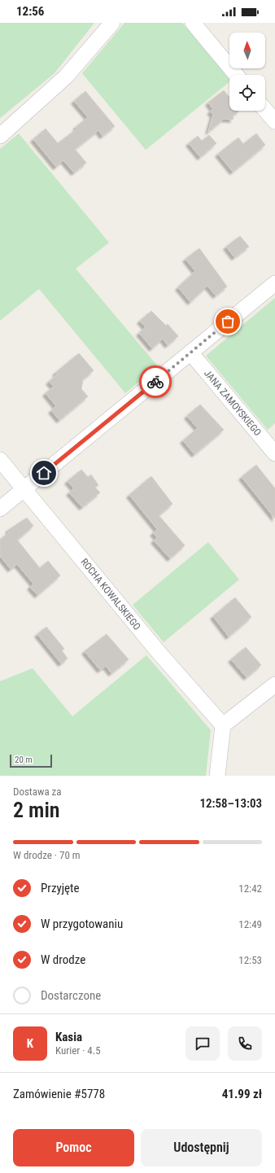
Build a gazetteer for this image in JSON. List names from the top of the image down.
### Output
{
  "streets": {
    "street": ["JANA ZAMOYSKIEGO", "ROCHA KOWALSKIEGO"]
  },
  "scale_bar": "20 m",
  "north": "top",
  "page": {
    "status": "12:56",
    "scale": "20 m",
    "heading": ["2 min", "Dostawa za", "12:58–13:03"],
    "panel": [
      "Kasia",
      "Kurier · 4.5",
      "Zamówienie #5778",
      "41.99 zł"
    ],
    "bar": "W drodze · 70 m",
    "list": [
      ["Przyjęte", "12:42"],
      ["W przygotowaniu", "12:49"],
      ["W drodze", "12:53"],
      "Dostarczone"
    ],
    "round": "K",
    "buttons": ["Pomoc", "Udostępnij"]
  }
}
